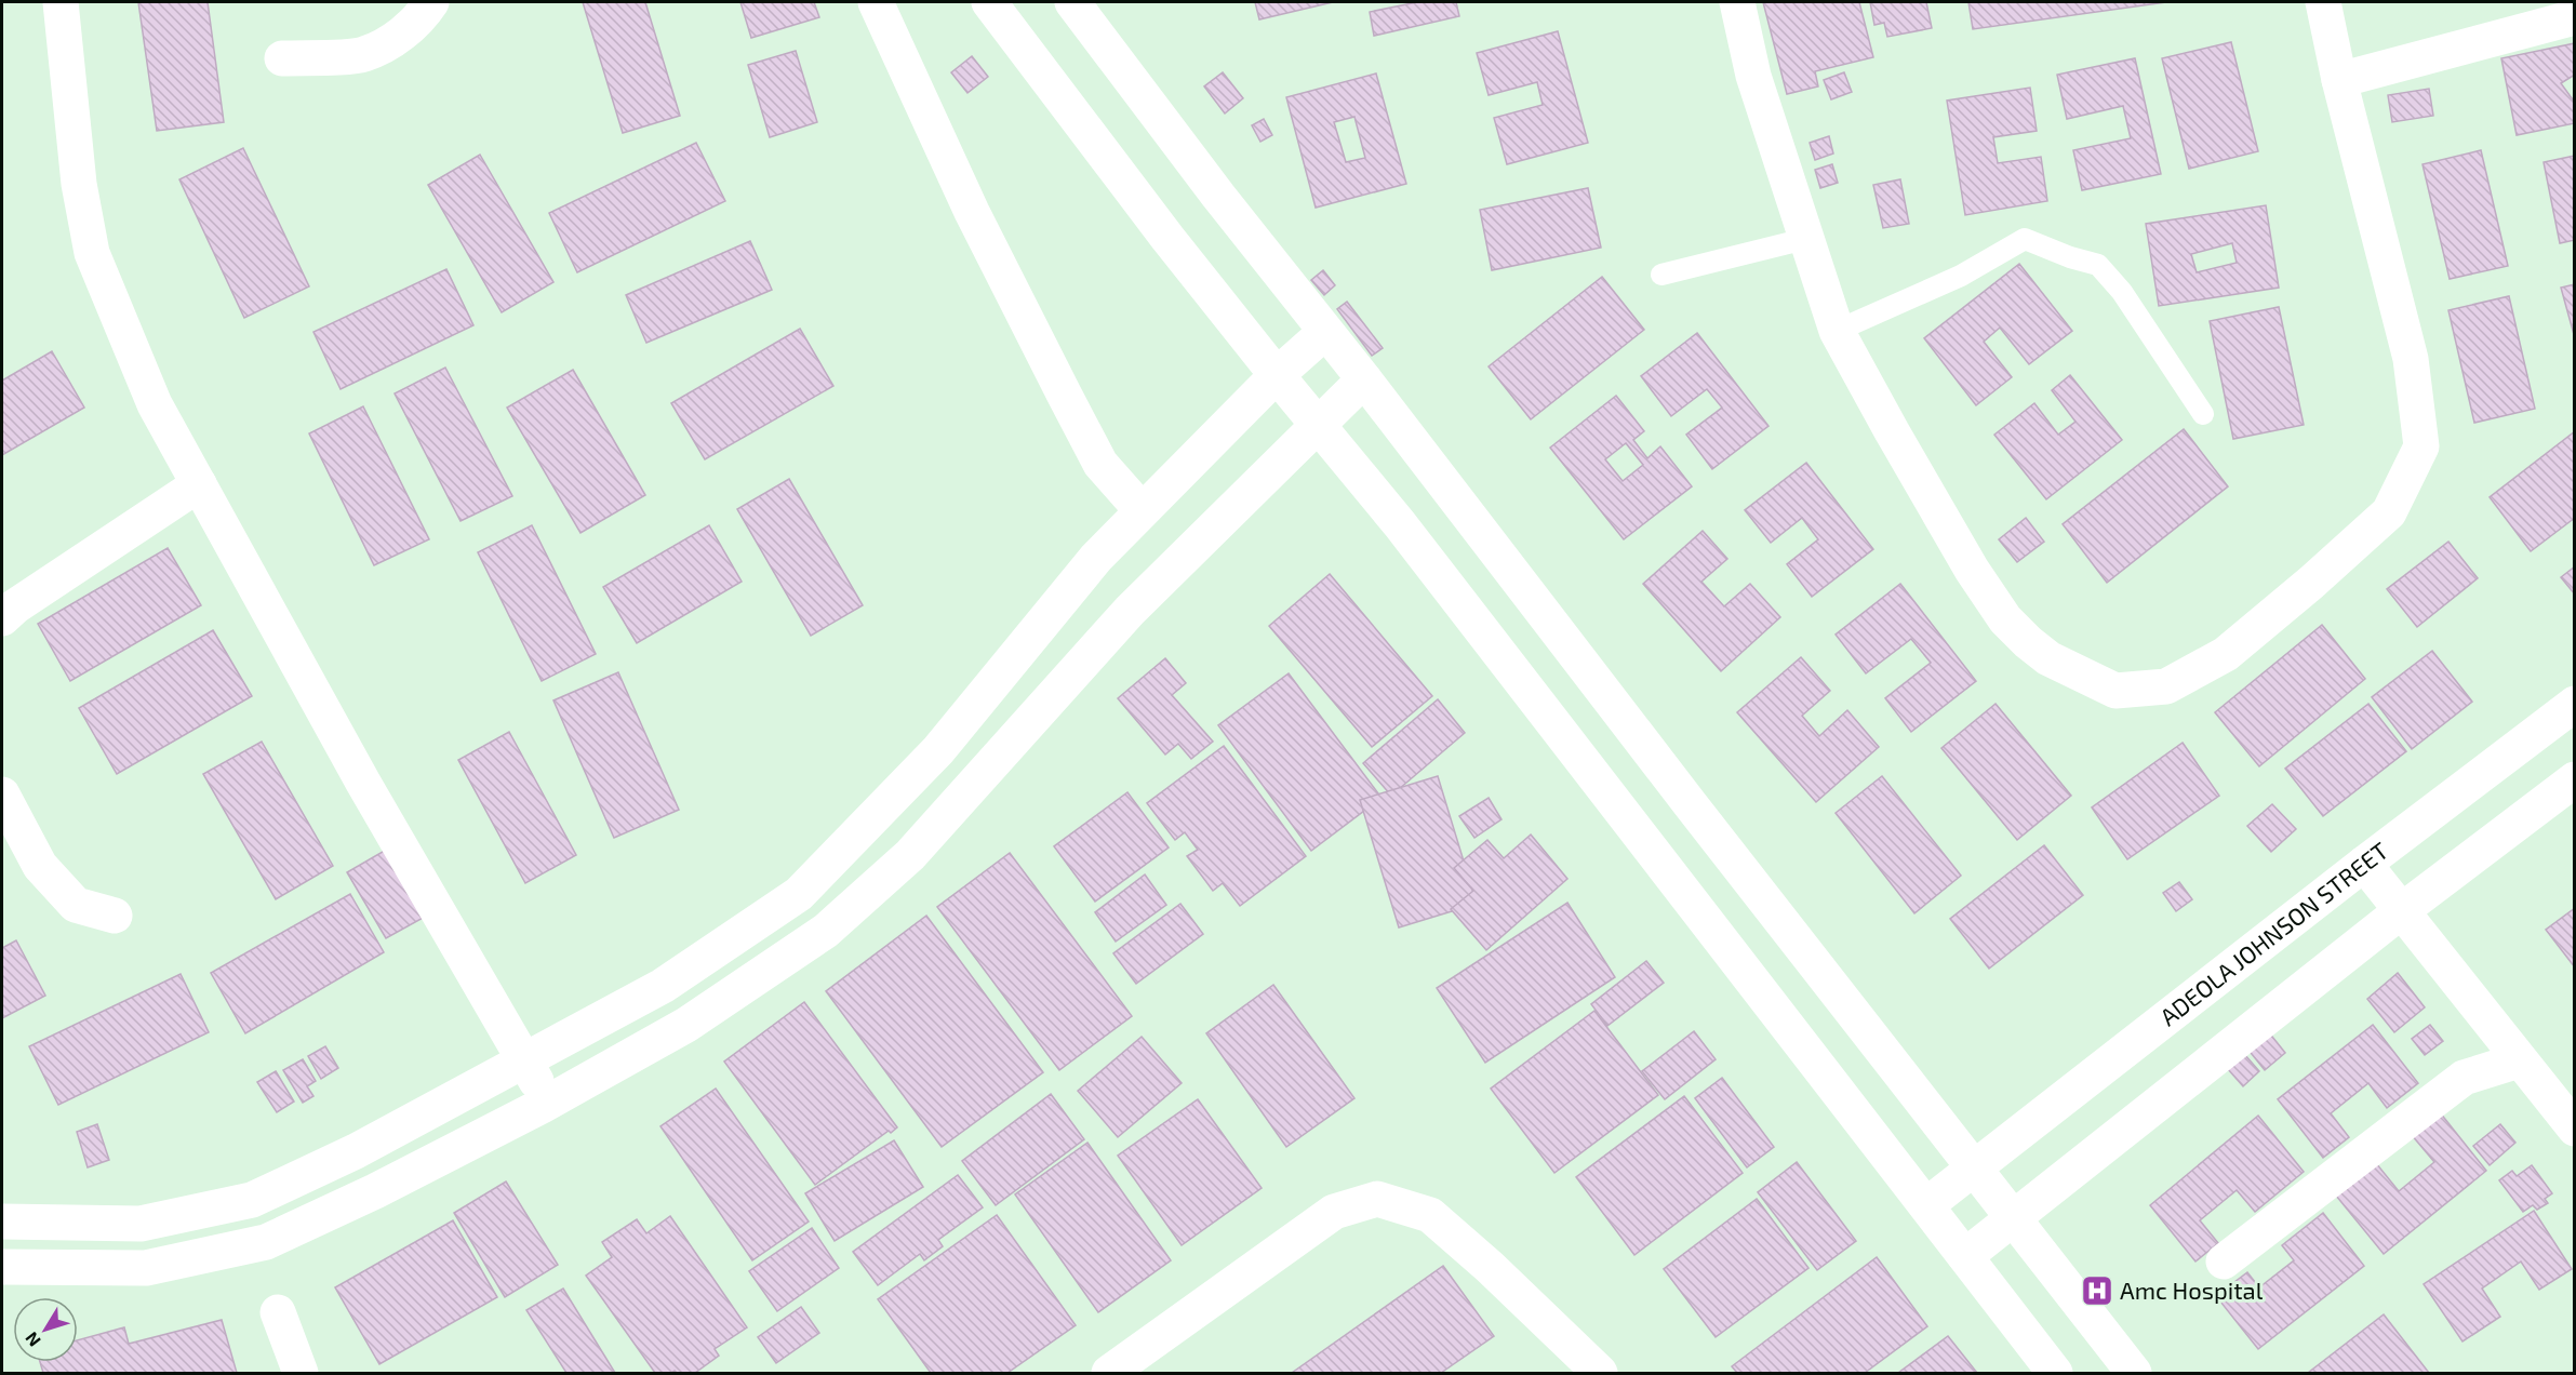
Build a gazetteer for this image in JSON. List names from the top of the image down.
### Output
{
  "streets": {
    "street": ["ADEOLA JOHNSON STREET"]
  },
  "places": {
    "hospital": ["Amc Hospital"]
  },
  "north": "bottom left"
}
